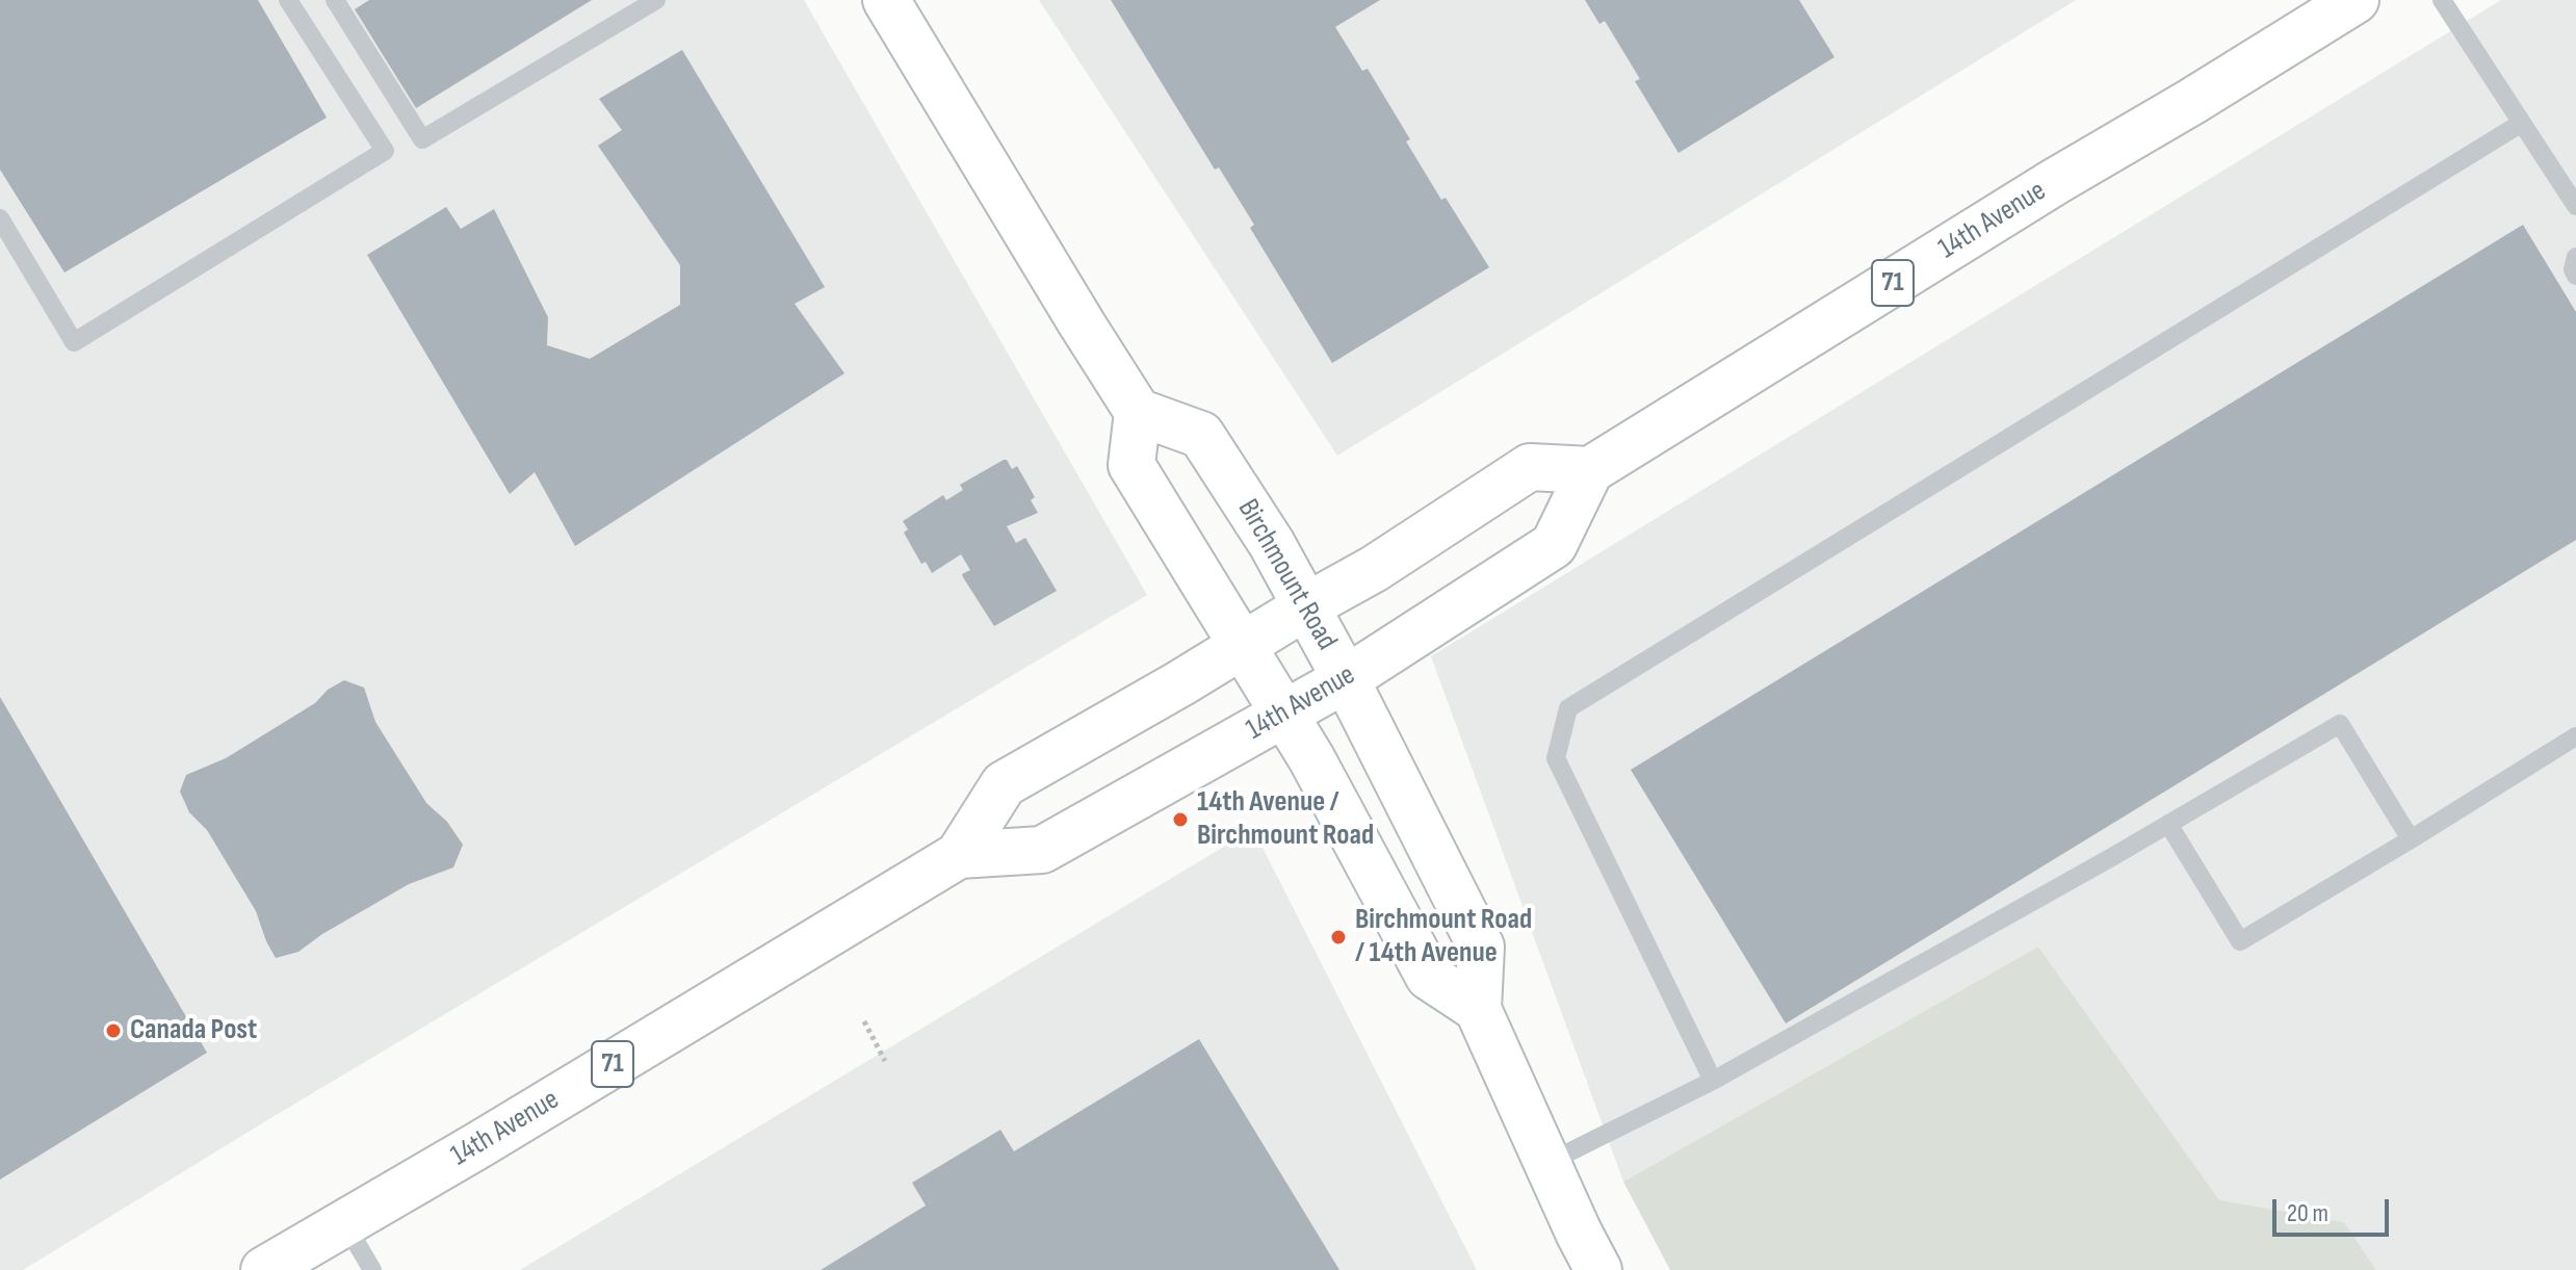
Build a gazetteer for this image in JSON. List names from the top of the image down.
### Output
{
  "streets": {
    "main road": ["14th Avenue", "71", "Birchmount Road"]
  },
  "crossings": [
    ["14th Avenue", "Birchmount Road"]
  ],
  "places": ["14th Avenue / Birchmount Road", "Birchmount Road / 14th Avenue", "Canada Post"],
  "scale_bar": "20 m"
}
